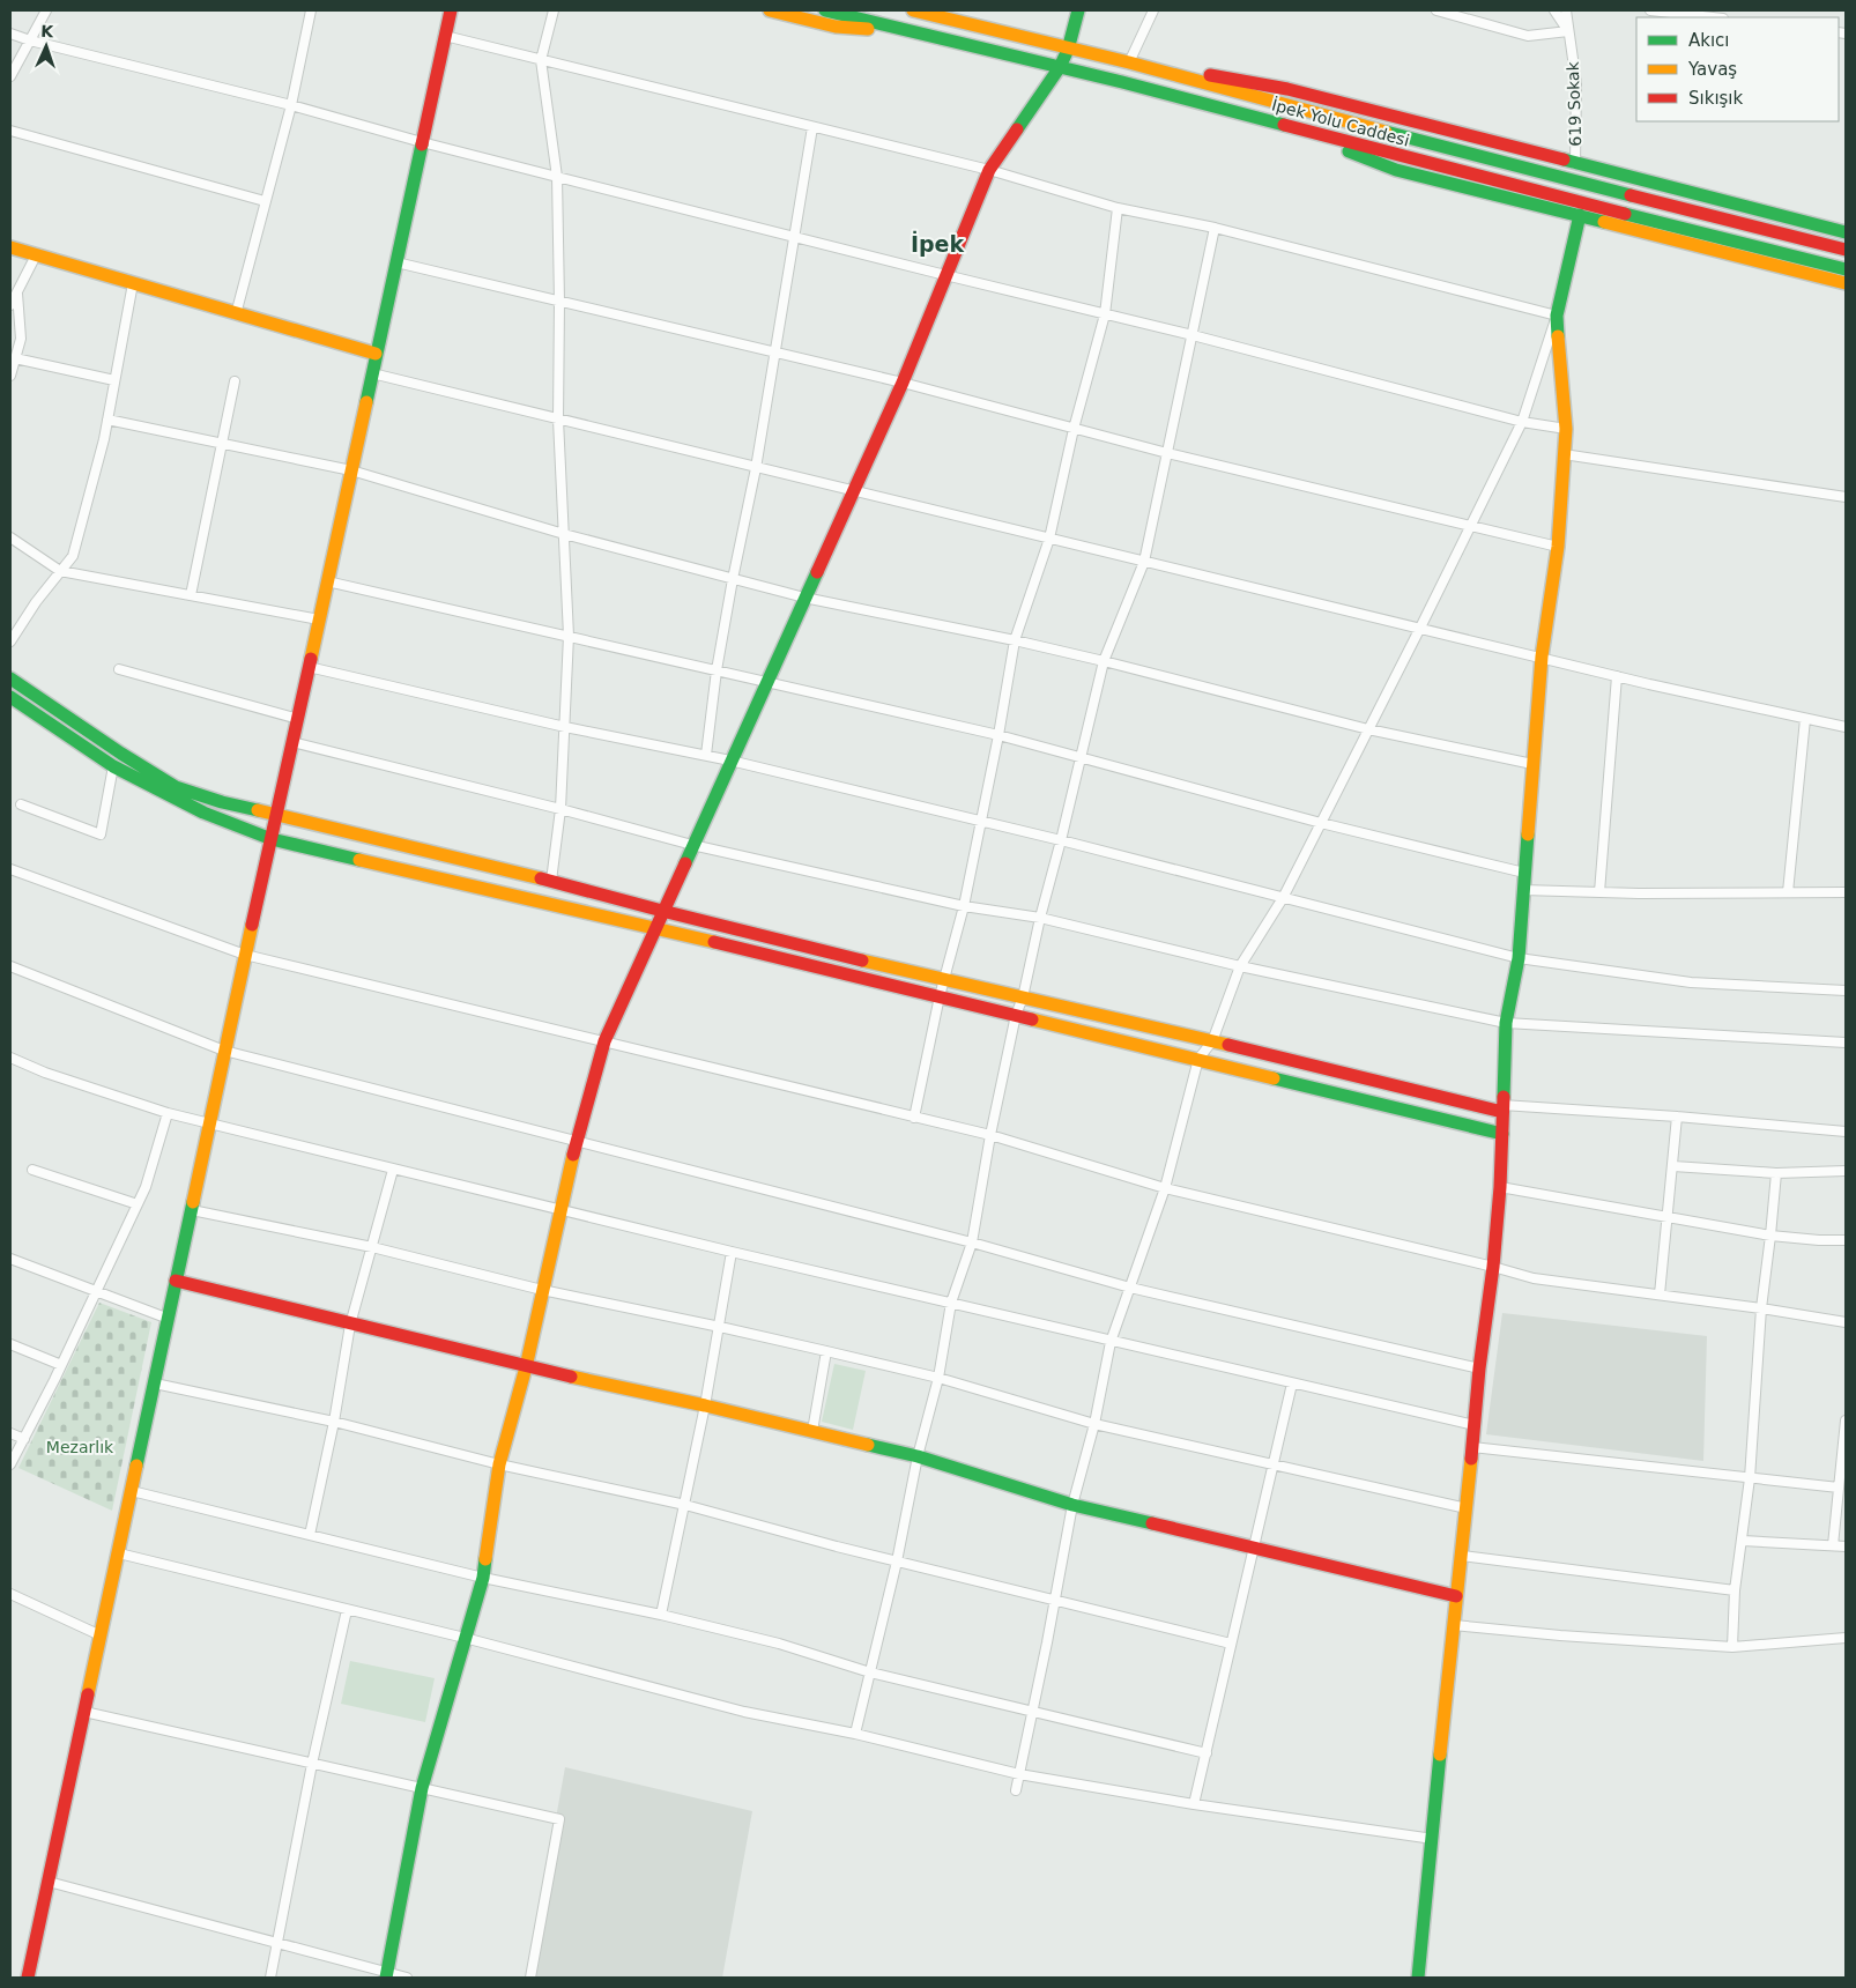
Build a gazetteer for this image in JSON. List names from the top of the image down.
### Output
{
  "streets": {
    "main road": ["İpek Yolu Caddesi"],
    "street": ["619 Sokak"]
  },
  "districts": ["İpek"],
  "parks": ["Mezarlık"],
  "legend": ["Akıcı", "Yavaş", "Sıkışık"],
  "north": "top"
}
